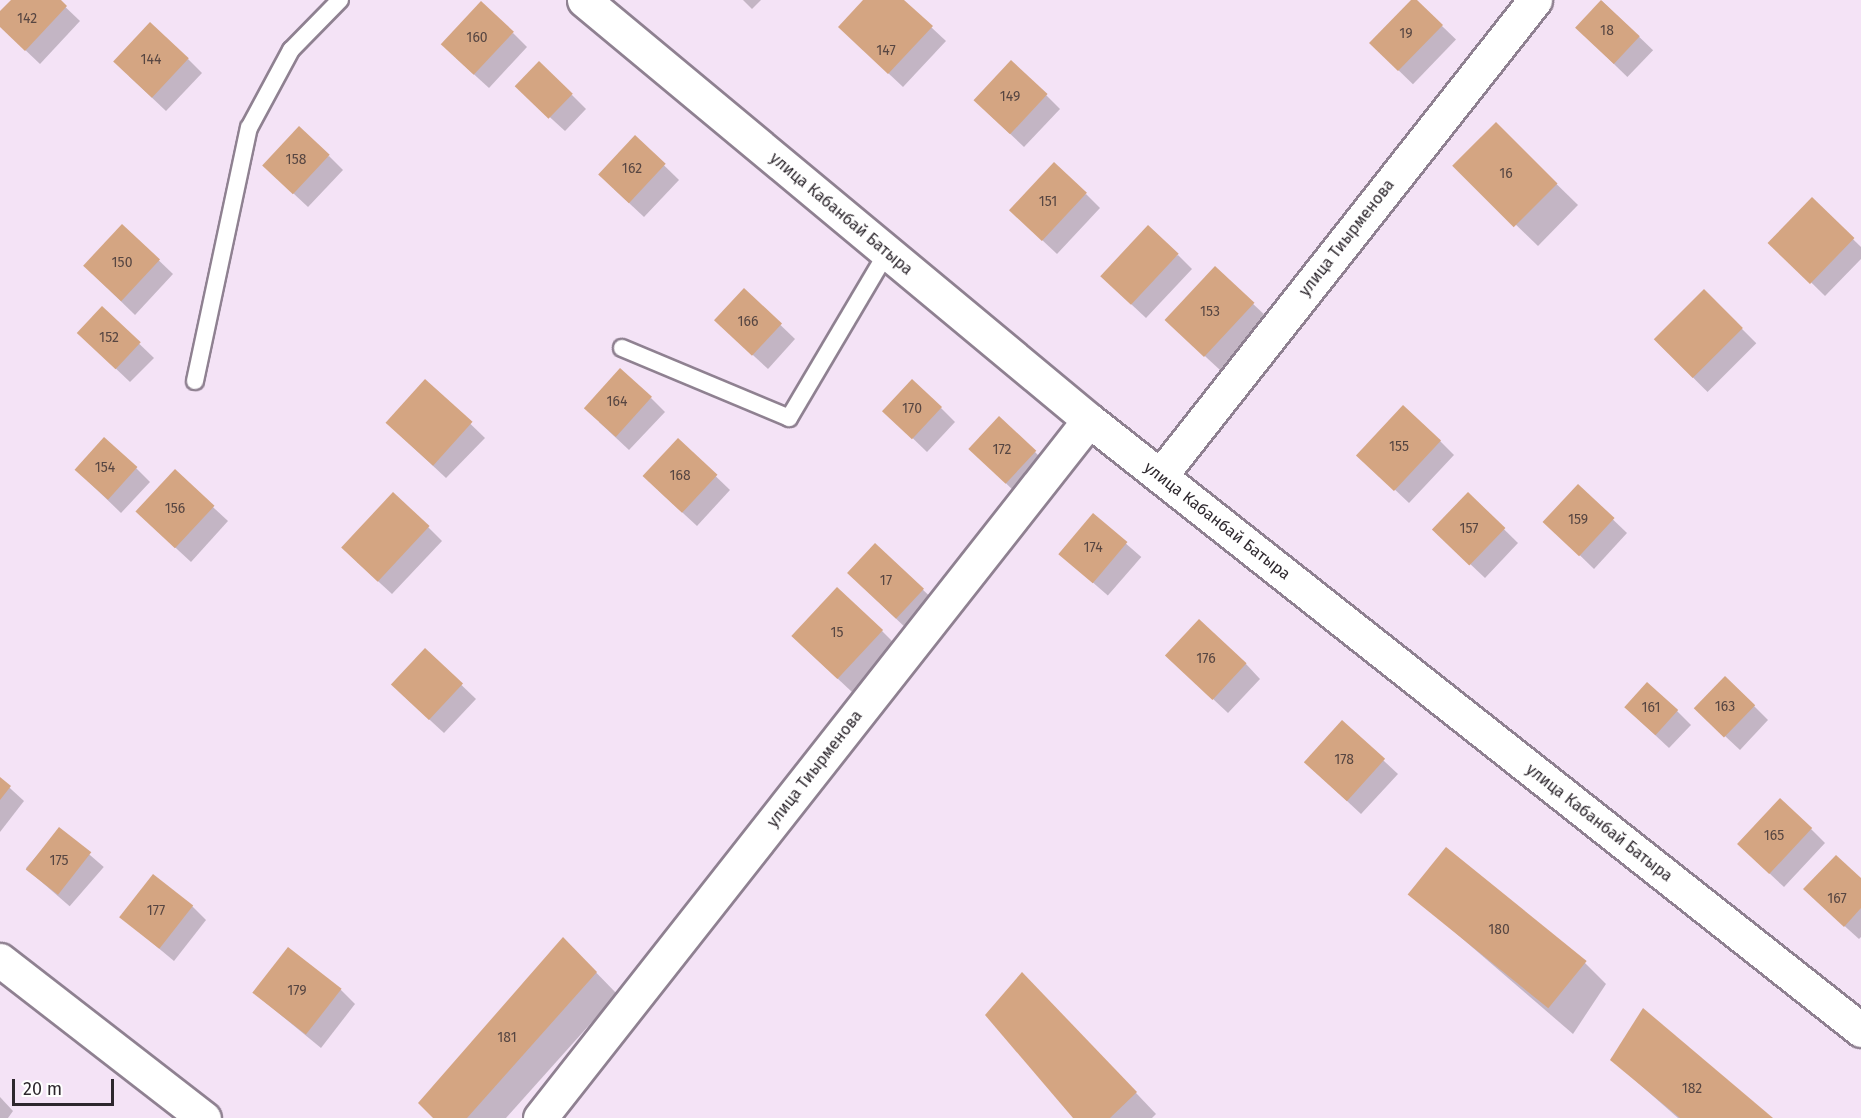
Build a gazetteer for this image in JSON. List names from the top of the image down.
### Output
{
  "streets": {
    "street": ["улица Кабанбай Батыра", "улица Тиырменова"]
  },
  "crossings": [
    ["улица Кабанбай Батыра", "улица Тиырменова"]
  ],
  "house_numbers": [
    "142",
    "18",
    "19",
    "160",
    "147",
    "144",
    "149",
    "158",
    "162",
    "16",
    "151",
    "150",
    "153",
    "166",
    "152",
    "164",
    "170",
    "155",
    "172",
    "154",
    "168",
    "156",
    "159",
    "157",
    "174",
    "17",
    "15",
    "176",
    "163",
    "161",
    "178",
    "165",
    "175",
    "167",
    "177",
    "180",
    "179",
    "181",
    "182"
  ],
  "scale_bar": "20 m"
}
